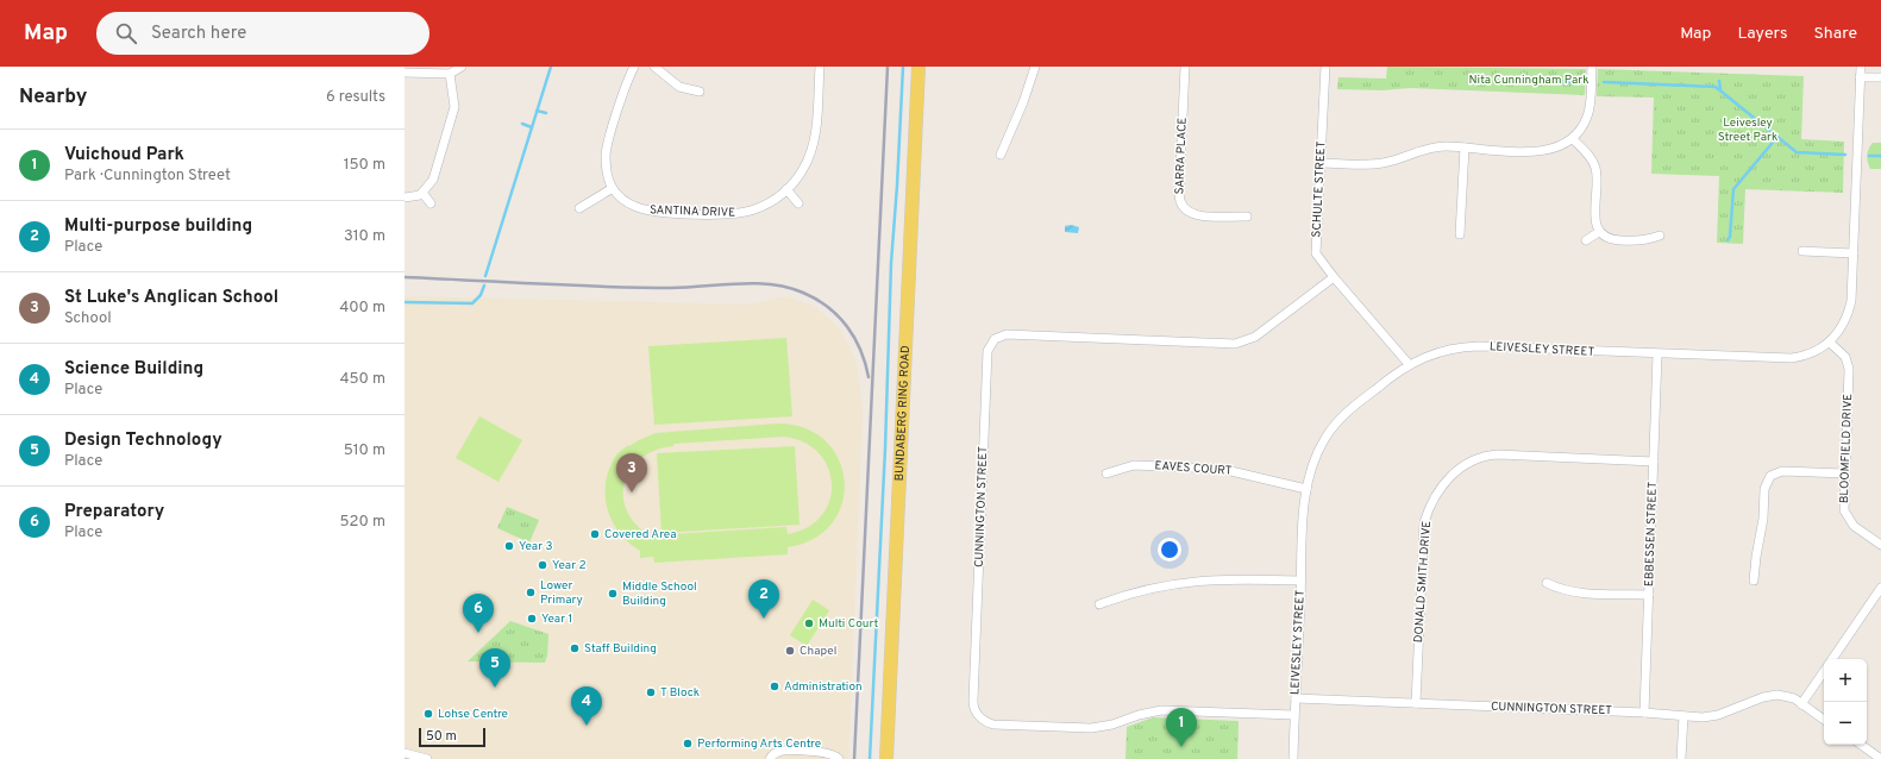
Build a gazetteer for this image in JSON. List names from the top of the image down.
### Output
{
  "streets": {
    "main road": ["BUNDABERG RING ROAD"],
    "street": [
      "SARRA PLACE",
      "SCHULTE STREET",
      "SANTINA DRIVE",
      "LEIVESLEY STREET",
      "BLOOMFIELD DRIVE",
      "EAVES COURT",
      "CUNNINGTON STREET",
      "EBBESSEN STREET",
      "DONALD SMITH DRIVE"
    ]
  },
  "crossings": [
    ["SCHULTE STREET", "LEIVESLEY STREET"],
    ["SCHULTE STREET", "CUNNINGTON STREET"],
    ["LEIVESLEY STREET", "BLOOMFIELD DRIVE"],
    ["LEIVESLEY STREET", "EAVES COURT"],
    ["LEIVESLEY STREET", "CUNNINGTON STREET"],
    ["LEIVESLEY STREET", "EBBESSEN STREET"],
    ["CUNNINGTON STREET", "EBBESSEN STREET"],
    ["CUNNINGTON STREET", "DONALD SMITH DRIVE"],
    ["EBBESSEN STREET", "DONALD SMITH DRIVE"]
  ],
  "parks": ["Nita Cunningham Park", "Leivesley Street Park"],
  "places": [
    "Covered Area",
    "Year 3",
    "Year 2",
    "Lower Primary",
    "Middle School Building",
    "Year 1",
    "Multi Court",
    "Staff Building",
    "Chapel",
    "Administration",
    "T Block",
    "Lohse Centre",
    "Performing Arts Centre"
  ],
  "scale_bar": "50 m",
  "page": {
    "header": "Map",
    "search": "Search here",
    "nav": ["Map", "Layers", "Share"],
    "heading": ["Nearby", "6 results"],
    "list": [
      {
        "mark": "1",
        "name": "Vuichoud Park",
        "note": "Park · Cunnington Street",
        "value": "150 m"
      },
      {
        "mark": "2",
        "name": "Multi-purpose building",
        "note": "Place",
        "value": "310 m"
      },
      {
        "mark": "3",
        "name": "St Luke's Anglican School",
        "note": "School",
        "value": "400 m"
      },
      {
        "mark": "4",
        "name": "Science Building",
        "note": "Place",
        "value": "450 m"
      },
      {
        "mark": "5",
        "name": "Design Technology",
        "note": "Place",
        "value": "510 m"
      },
      {
        "mark": "6",
        "name": "Preparatory",
        "note": "Place",
        "value": "520 m"
      }
    ],
    "pins": [
      "3",
      "2",
      "6",
      "5",
      "4",
      "1"
    ],
    "map_buttons": ["+", "−"],
    "scale": "50 m"
  }
}
